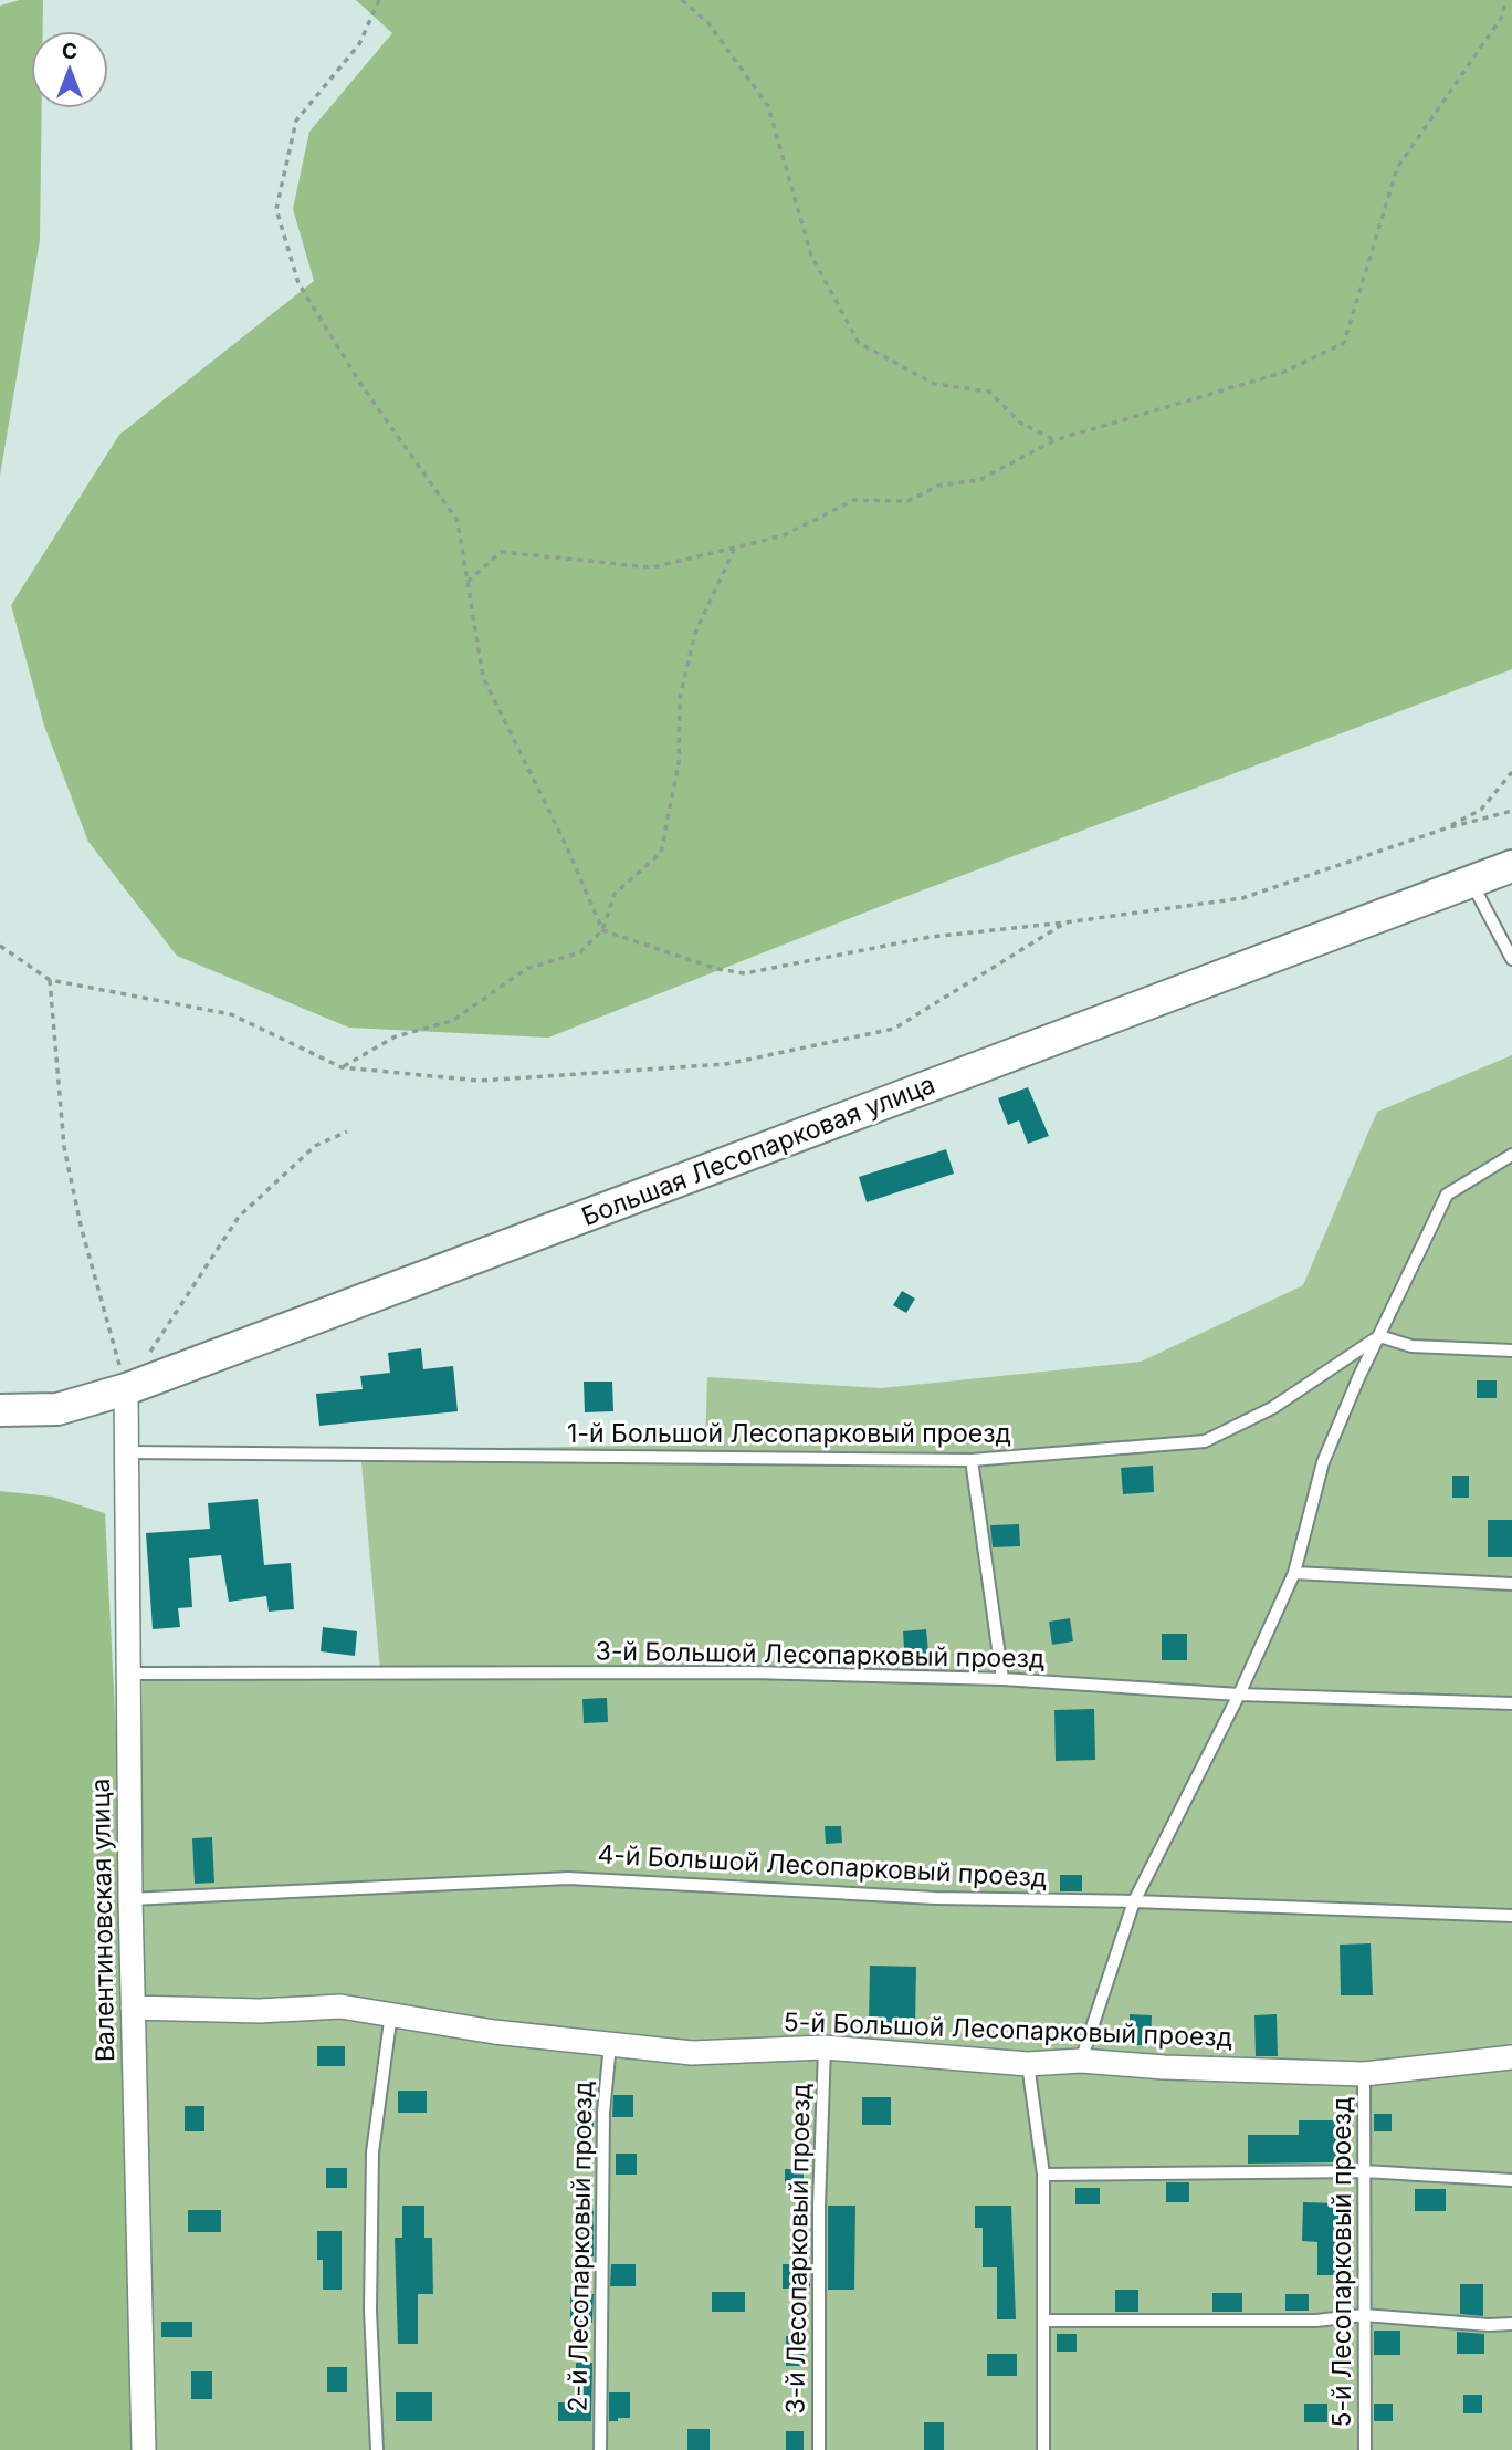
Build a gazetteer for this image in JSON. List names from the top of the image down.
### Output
{
  "streets": {
    "main road": ["Большая Лесопарковая улица"],
    "street": ["Валентиновская улица", "5-й Большой Лесопарковый проезд"],
    "lane": [
      "1-й Большой Лесопарковый проезд",
      "3-й Большой Лесопарковый проезд",
      "4-й Большой Лесопарковый проезд",
      "2-й Лесопарковый проезд",
      "3-й Лесопарковый проезд",
      "5-й Лесопарковый проезд"
    ]
  },
  "crossings": [
    ["Большая Лесопарковая улица", "Валентиновская улица"],
    ["1-й Большой Лесопарковый проезд", "Валентиновская улица"],
    ["3-й Большой Лесопарковый проезд", "Валентиновская улица"],
    ["4-й Большой Лесопарковый проезд", "Валентиновская улица"],
    ["Валентиновская улица", "5-й Большой Лесопарковый проезд"],
    ["5-й Большой Лесопарковый проезд", "2-й Лесопарковый проезд"],
    ["5-й Большой Лесопарковый проезд", "3-й Лесопарковый проезд"],
    ["5-й Большой Лесопарковый проезд", "5-й Лесопарковый проезд"]
  ],
  "north": "top"
}
